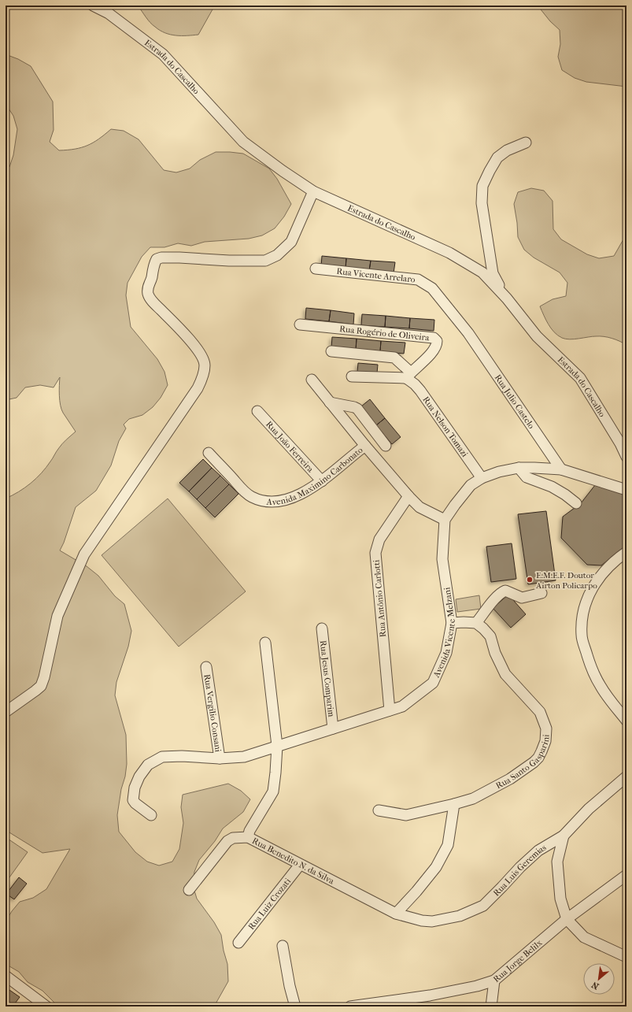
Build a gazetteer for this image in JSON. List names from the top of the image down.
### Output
{
  "streets": {
    "street": [
      "Estrada do Cascalho",
      "Rua Vicente Arrelaro",
      "Rua Rogério de Oliveira",
      "Rua Julio Castelo",
      "Rua Nelson Tomazi",
      "Rua João Ferreira",
      "Avenida Maximino Carbonato",
      "Rua Antônio Carlotti",
      "Avenida Vicente Melzani",
      "Rua Jesus Comparim",
      "Rua Vergilio Consani",
      "Rua Santo Gasparini",
      "Rua Benedito N. da Silva",
      "Rua Luis Geremias",
      "Rua Luiz Crozati",
      "Rua Jorge Belilx"
    ]
  },
  "crossings": [
    ["Rua Vicente Arrelaro", "Rua Julio Castelo"],
    ["Rua Rogério de Oliveira", "Rua Nelson Tomazi"],
    ["Rua João Ferreira", "Avenida Maximino Carbonato"],
    ["Avenida Maximino Carbonato", "Rua Antônio Carlotti"],
    ["Avenida Maximino Carbonato", "Avenida Vicente Melzani"],
    ["Rua Antônio Carlotti", "Avenida Vicente Melzani"],
    ["Avenida Vicente Melzani", "Rua Jesus Comparim"],
    ["Avenida Vicente Melzani", "Rua Vergilio Consani"],
    ["Rua Benedito N. da Silva", "Rua Luis Geremias"],
    ["Rua Benedito N. da Silva", "Rua Luiz Crozati"]
  ],
  "places": ["E.M.E.F. Doutor Airton Policarpo"],
  "north": "bottom left"
}
